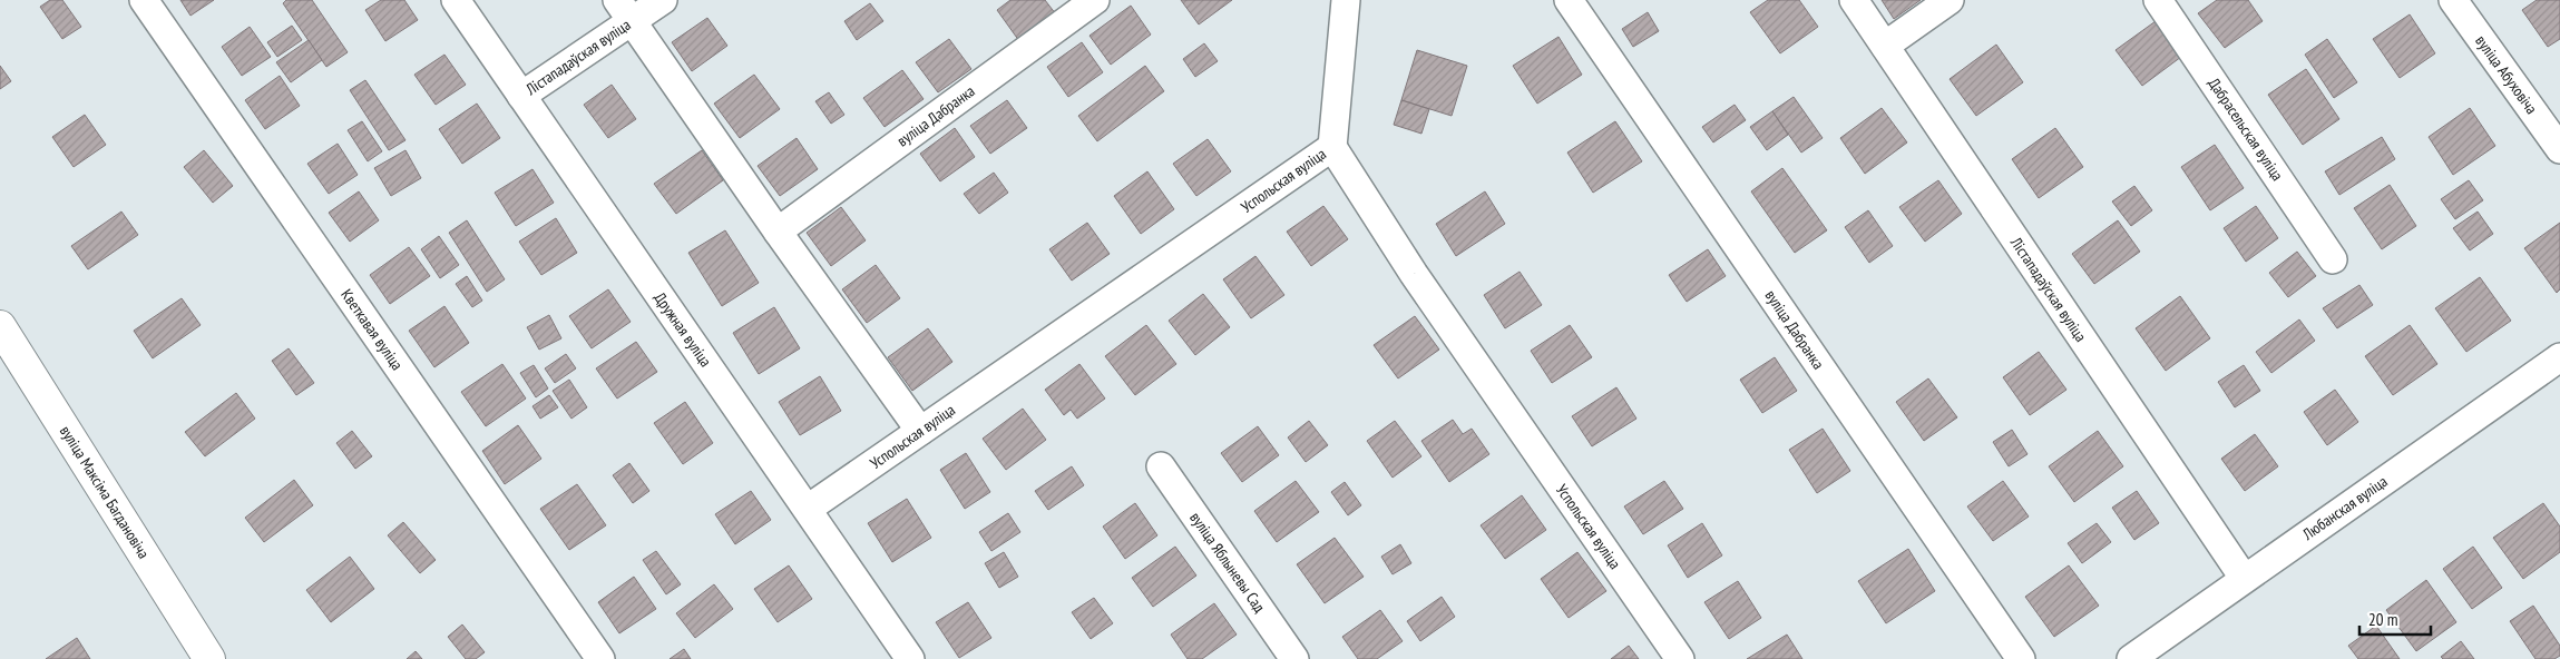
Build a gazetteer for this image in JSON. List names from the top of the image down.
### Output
{
  "streets": {
    "main road": ["вуліца Максіма Багдановіча"],
    "street": [
      "Лістападаўская вуліца",
      "вуліца Абуховіча",
      "вуліца Дабранка",
      "Дабрасельская вуліца",
      "Успольская вуліца",
      "Кветкавая вуліца",
      "Дружная вуліца",
      "Любанская вуліца",
      "вуліца Яблыневы Сад"
    ]
  },
  "crossings": [
    ["Лістападаўская вуліца", "Дружная вуліца"],
    ["Лістападаўская вуліца", "Любанская вуліца"],
    ["Успольская вуліца", "Дружная вуліца"]
  ],
  "scale_bar": "20 m"
}
